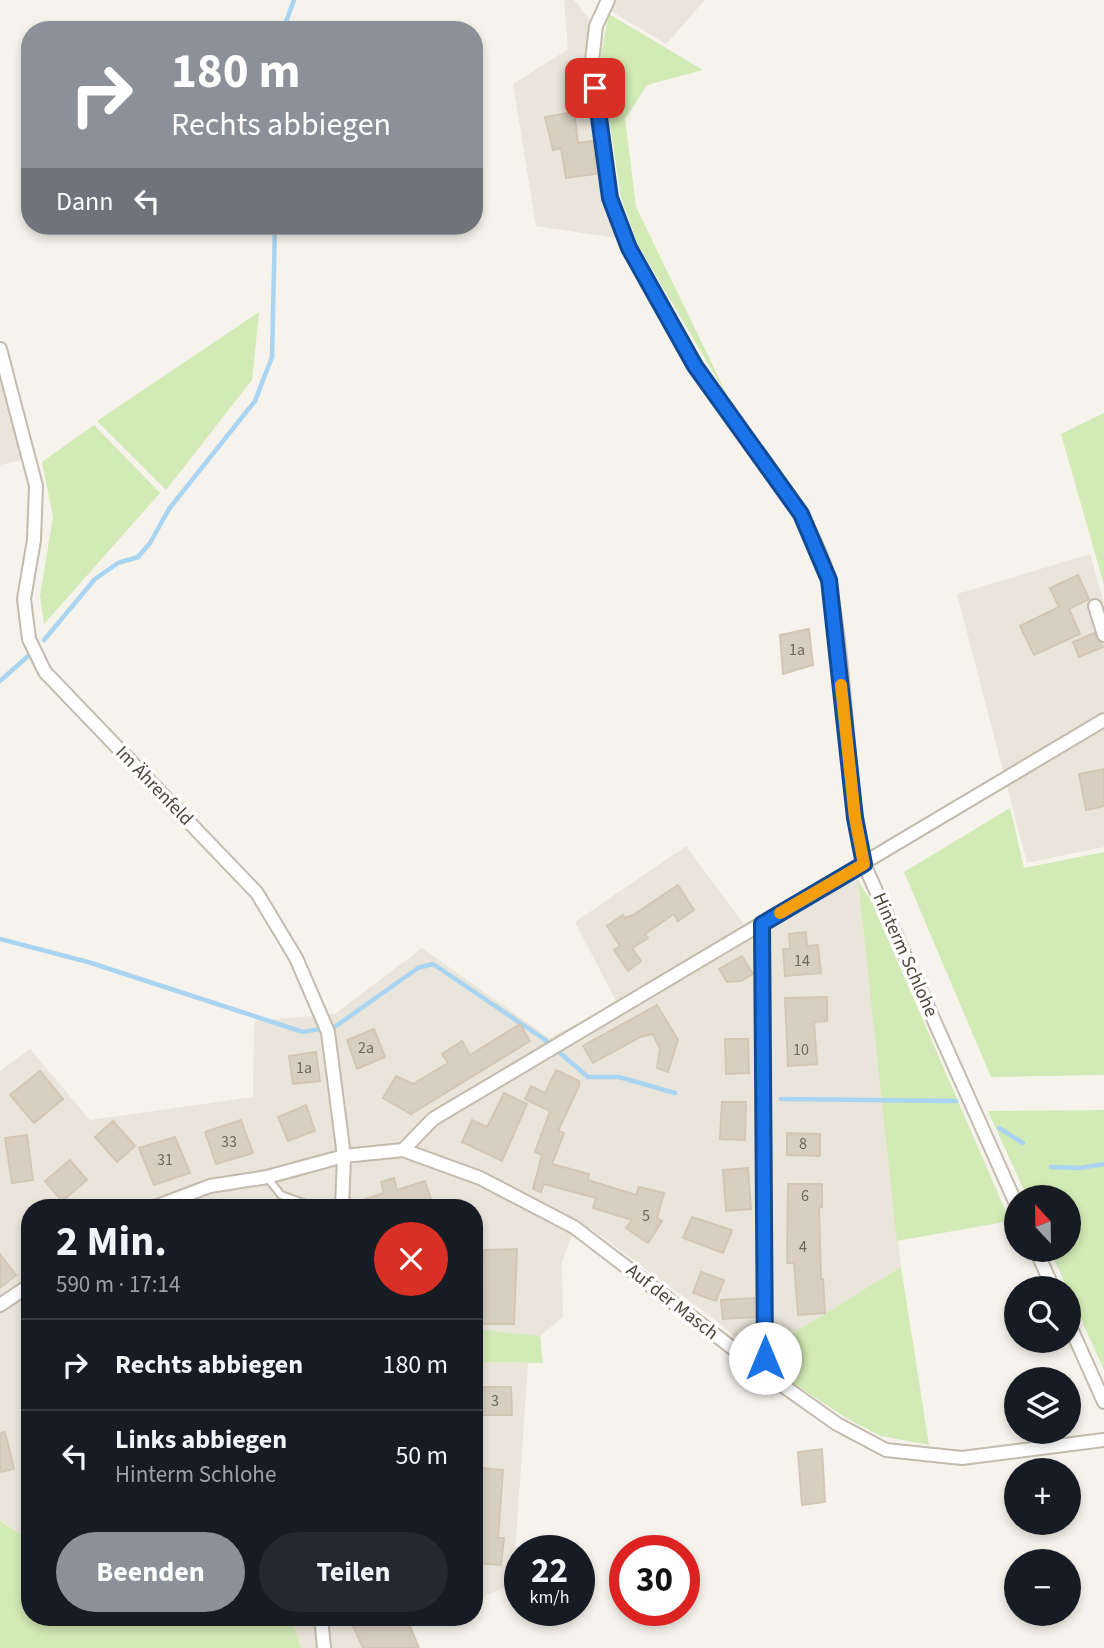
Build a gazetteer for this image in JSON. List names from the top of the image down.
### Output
{
  "streets": {
    "street": ["Im Ährenfeld", "Hinterm Schlohe", "Auf der Masch"]
  },
  "house_numbers": [
    "1a",
    "14",
    "2a",
    "10",
    "1a",
    "33",
    "8",
    "31",
    "6",
    "5",
    "4",
    "3"
  ],
  "north": "top",
  "page": {
    "turn": ["180 m", "Rechts abbiegen"],
    "then": "Dann",
    "map_buttons": ["+", "−"],
    "heading": ["2 Min.", "590 m · 17:14"],
    "list": [
      {
        "name": "Rechts abbiegen",
        "value": "180 m"
      },
      {
        "name": "Links abbiegen",
        "note": "Hinterm Schlohe",
        "value": "50 m"
      }
    ],
    "buttons": ["Beenden", "Teilen"],
    "speed": "22 km/h",
    "limit": "30"
  }
}
